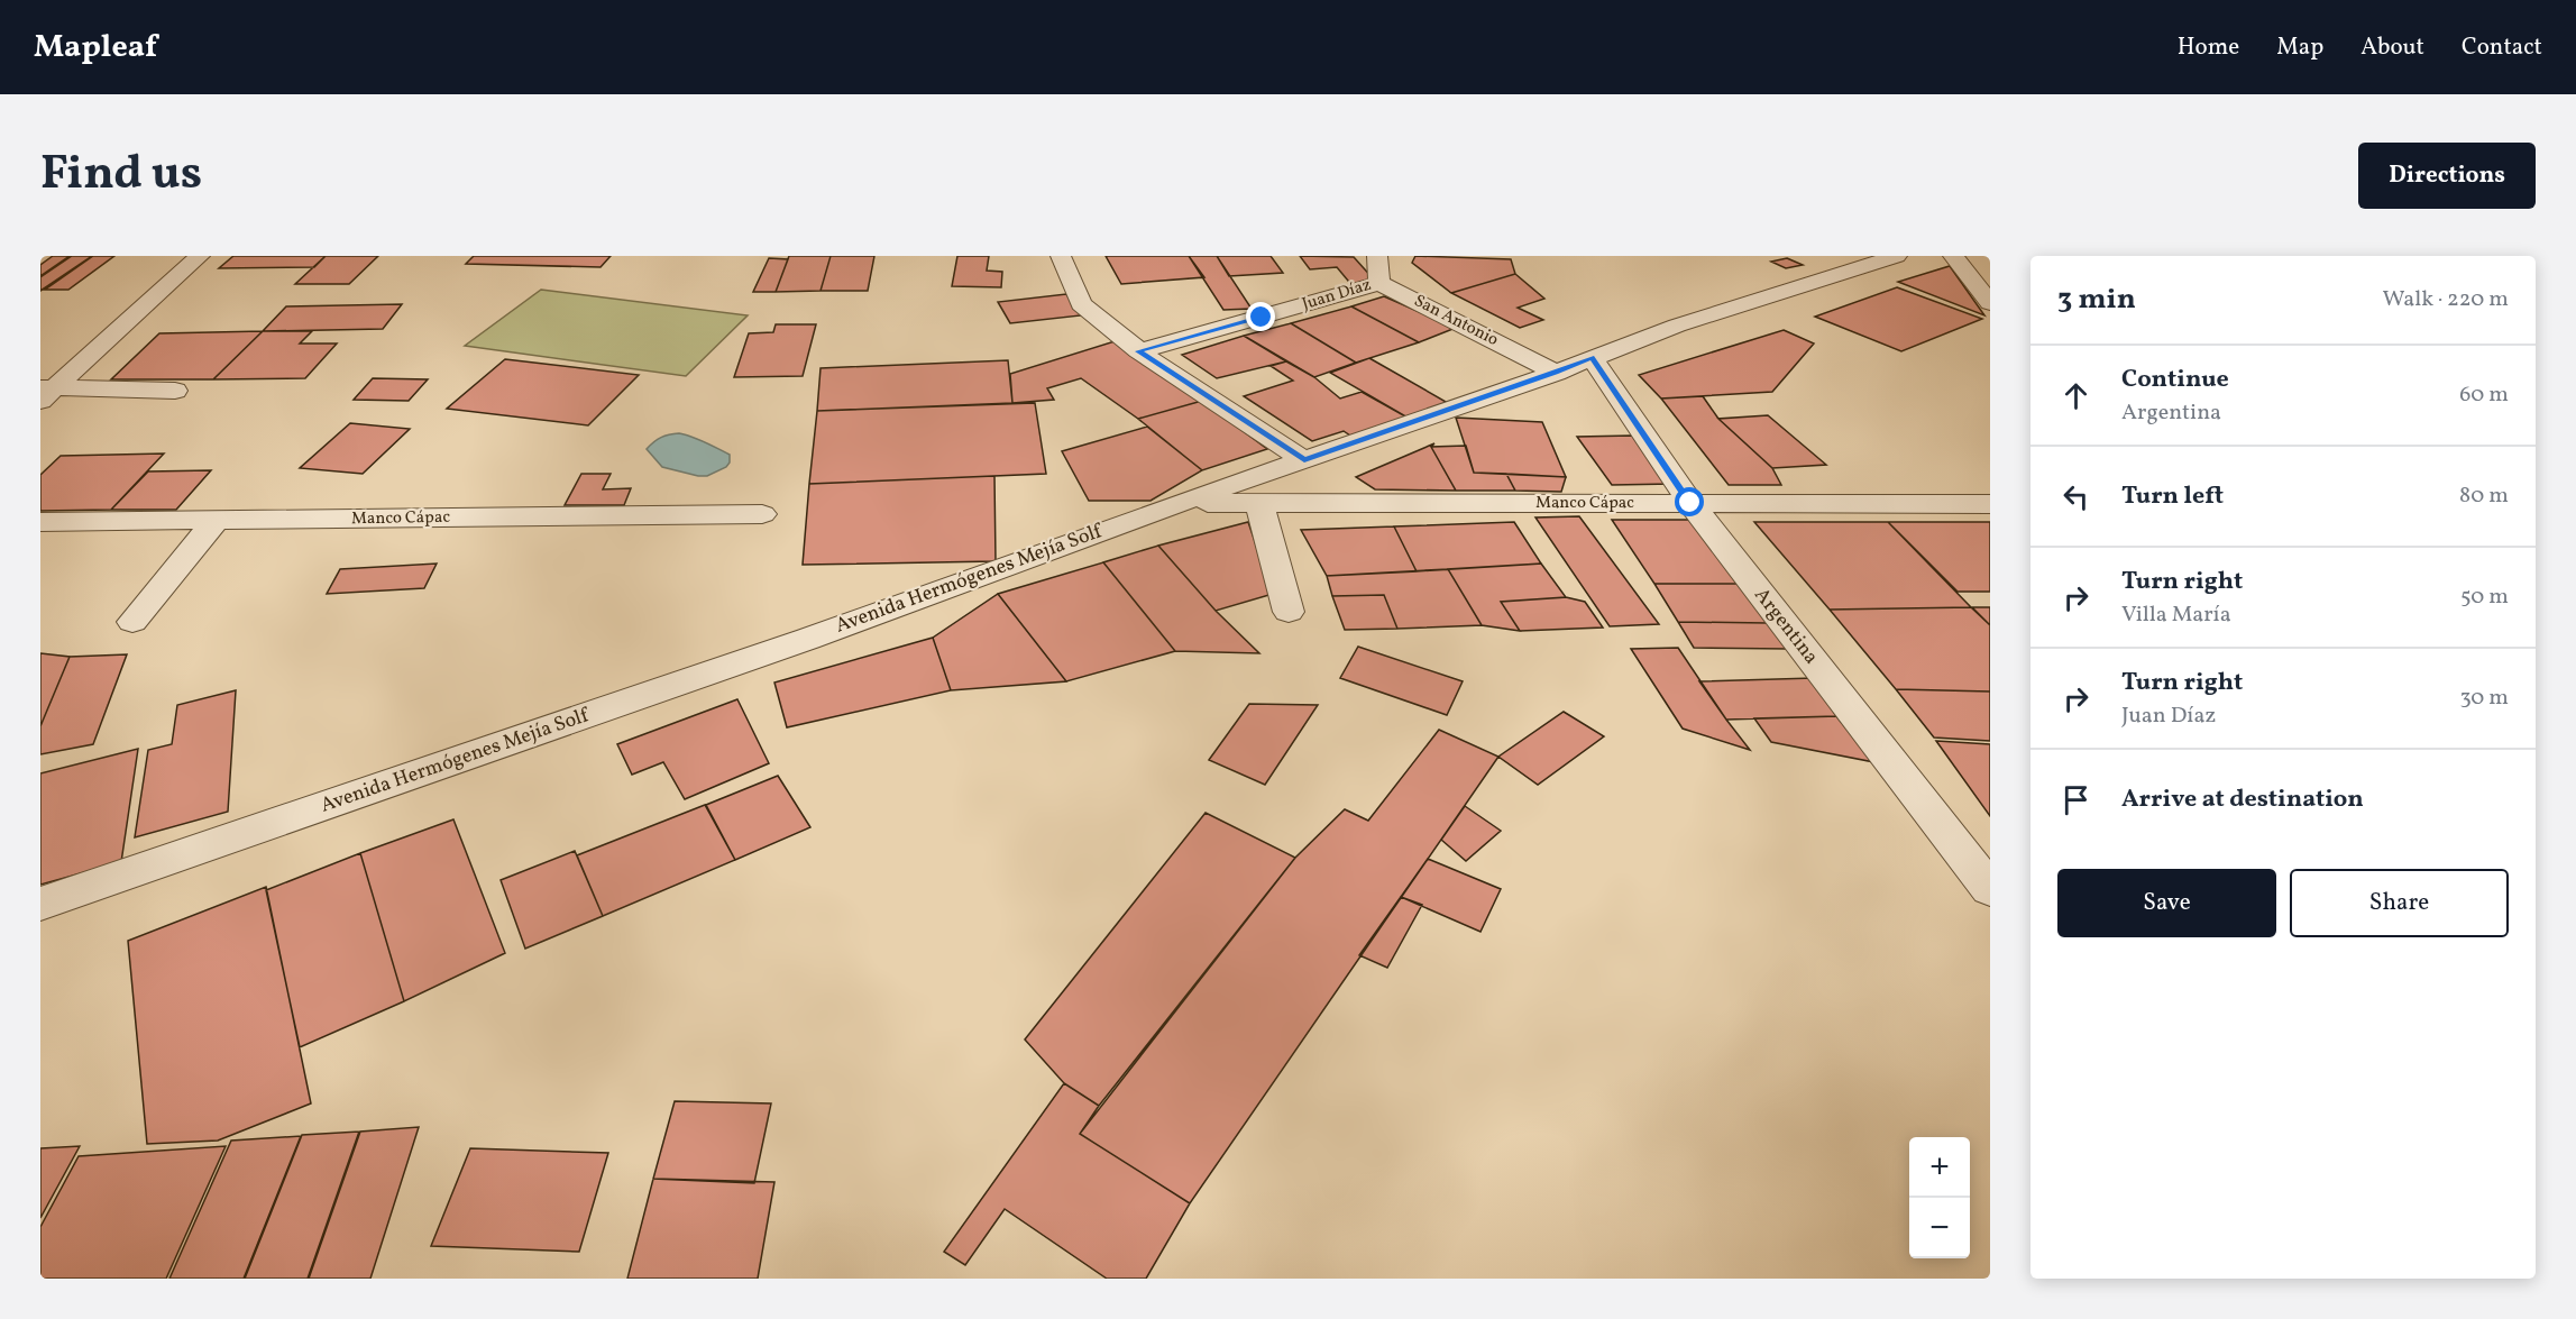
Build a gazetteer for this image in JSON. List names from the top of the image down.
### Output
{
  "streets": {
    "street": [
      "Juan Díaz",
      "San Antonio",
      "Manco Cápac",
      "Avenida Hermógenes Mejía Solf",
      "Argentina"
    ]
  },
  "crossings": [
    ["Juan Díaz", "San Antonio"],
    ["San Antonio", "Avenida Hermógenes Mejía Solf"],
    ["Manco Cápac", "Avenida Hermógenes Mejía Solf"],
    ["Manco Cápac", "Argentina"],
    ["Avenida Hermógenes Mejía Solf", "Argentina"]
  ],
  "page": {
    "header": "Mapleaf",
    "nav": [
      "Home",
      "Map",
      "About",
      "Contact"
    ],
    "title": "Find us",
    "buttons": [
      "Directions",
      ["Save", "Share"]
    ],
    "heading": ["3 min", "Walk · 220 m"],
    "list": [
      ["Continue", "Argentina", "60 m"],
      ["Turn left", "80 m"],
      ["Turn right", "Villa María", "50 m"],
      ["Turn right", "Juan Díaz", "30 m"],
      "Arrive at destination"
    ],
    "map_buttons": ["+", "−"]
  }
}
